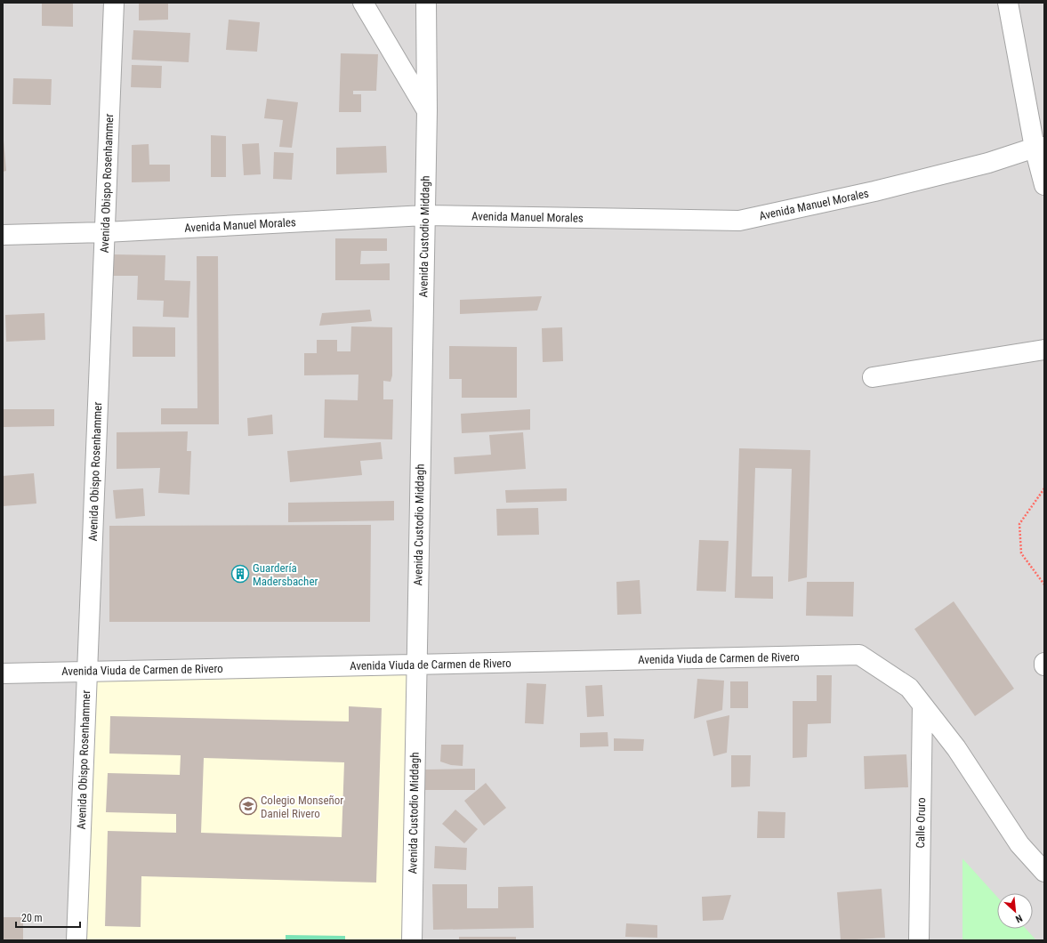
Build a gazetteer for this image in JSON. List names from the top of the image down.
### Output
{
  "streets": {
    "street": [
      "Avenida Obispo Rosenhammer",
      "Avenida Manuel Morales",
      "Avenida Custodio Middagh",
      "Avenida Viuda de Carmen de Rivero",
      "Calle Oruro"
    ]
  },
  "crossings": [
    ["Avenida Obispo Rosenhammer", "Avenida Manuel Morales"],
    ["Avenida Obispo Rosenhammer", "Avenida Viuda de Carmen de Rivero"],
    ["Avenida Manuel Morales", "Avenida Custodio Middagh"],
    ["Avenida Custodio Middagh", "Avenida Viuda de Carmen de Rivero"],
    ["Avenida Viuda de Carmen de Rivero", "Calle Oruro"]
  ],
  "places": {
    "building": ["Guardería Madersbacher"],
    "school or university": ["Colegio Monseñor Daniel Rivero"]
  },
  "scale_bar": "20 m",
  "north": "bottom right"
}
